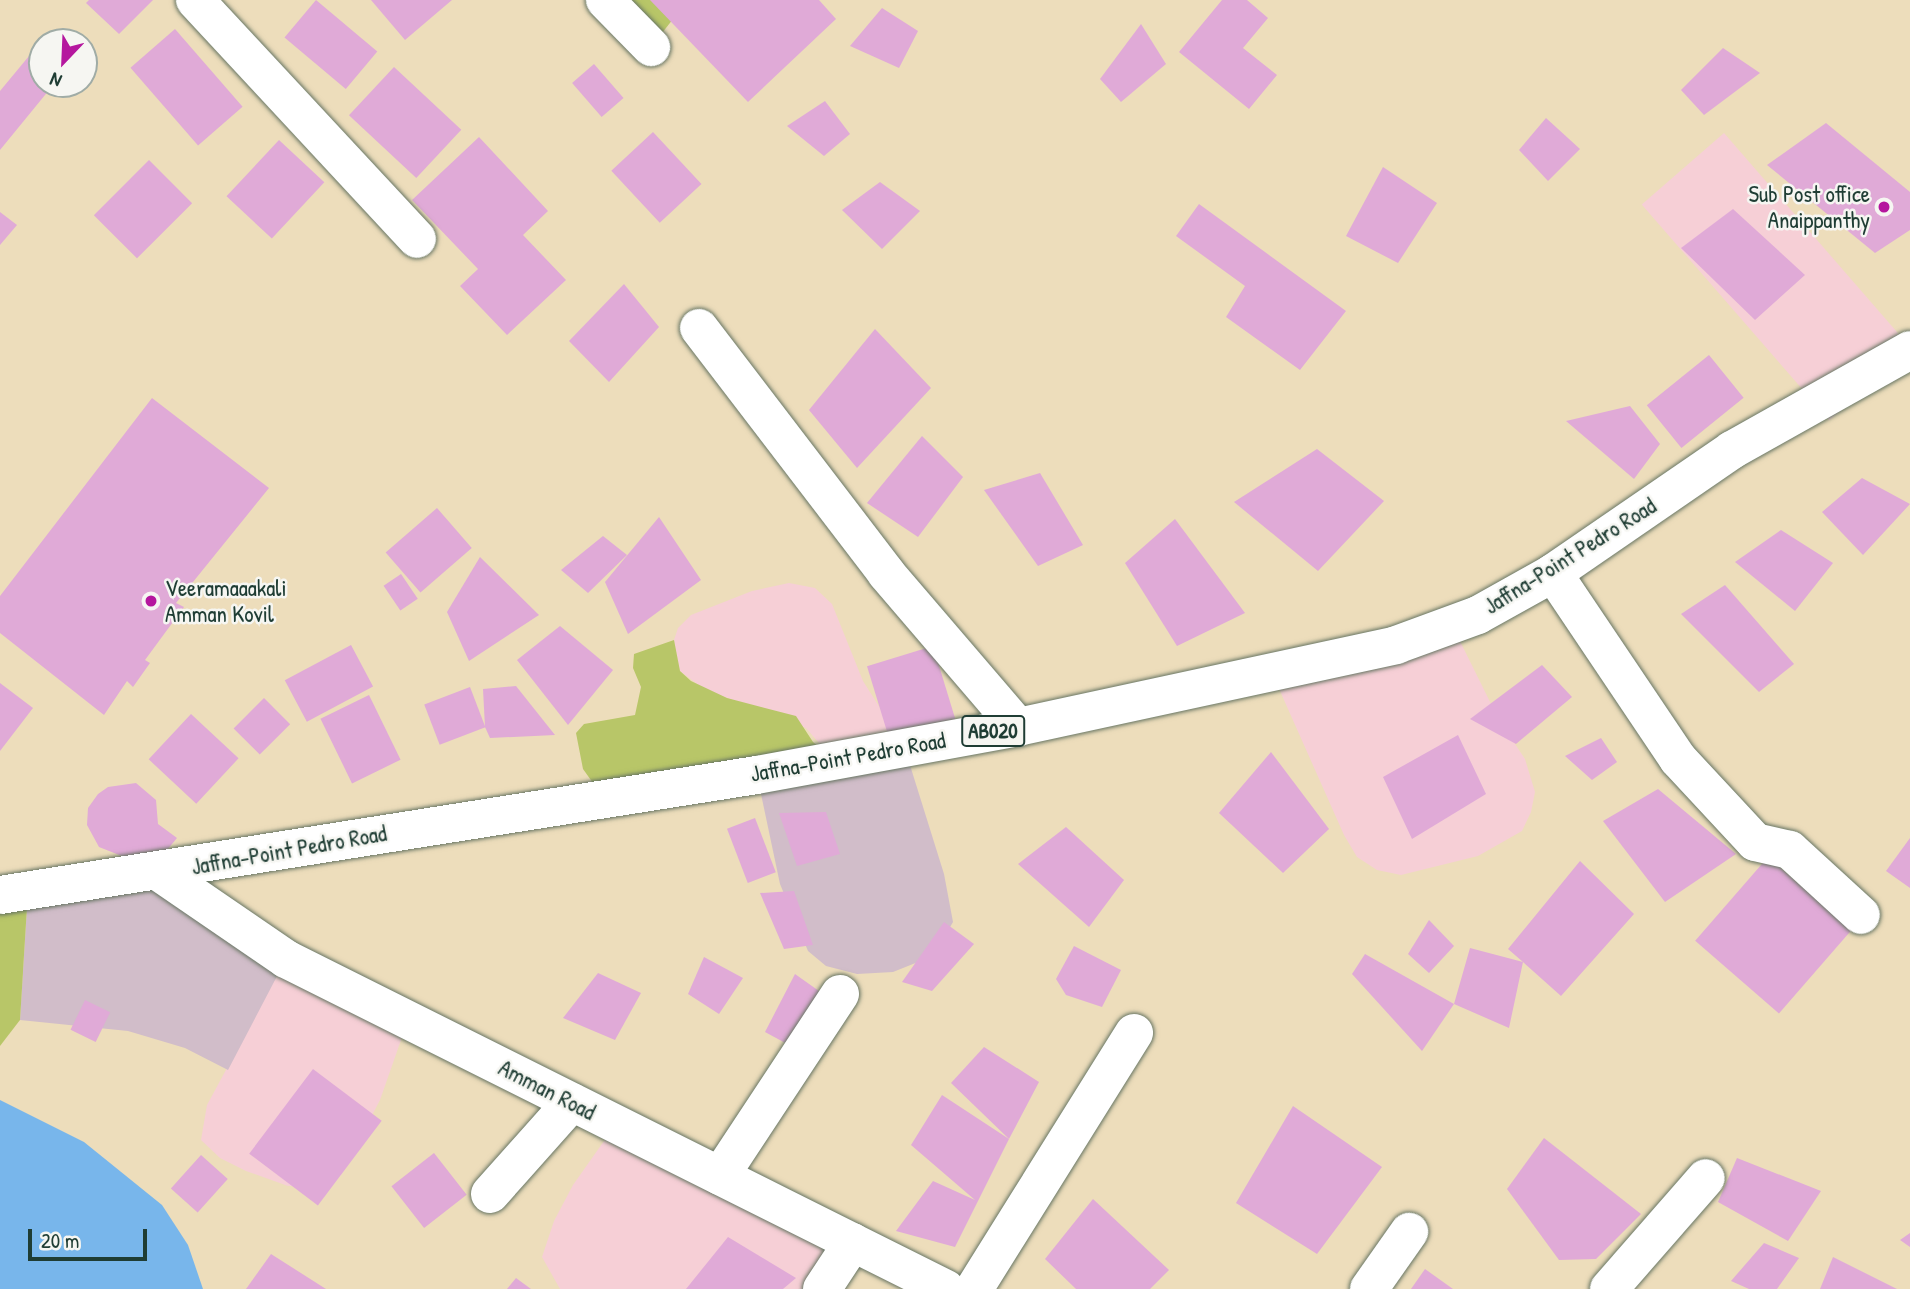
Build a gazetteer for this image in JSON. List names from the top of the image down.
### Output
{
  "streets": {
    "street": ["Jaffna-Point Pedro Road", "AB020", "Amman Road"]
  },
  "crossings": [
    ["Jaffna-Point Pedro Road", "Amman Road"]
  ],
  "places": ["Sub Post office Anaippanthy", "Veeramaaakali Amman Kovil"],
  "scale_bar": "20 m",
  "north": "bottom left"
}
